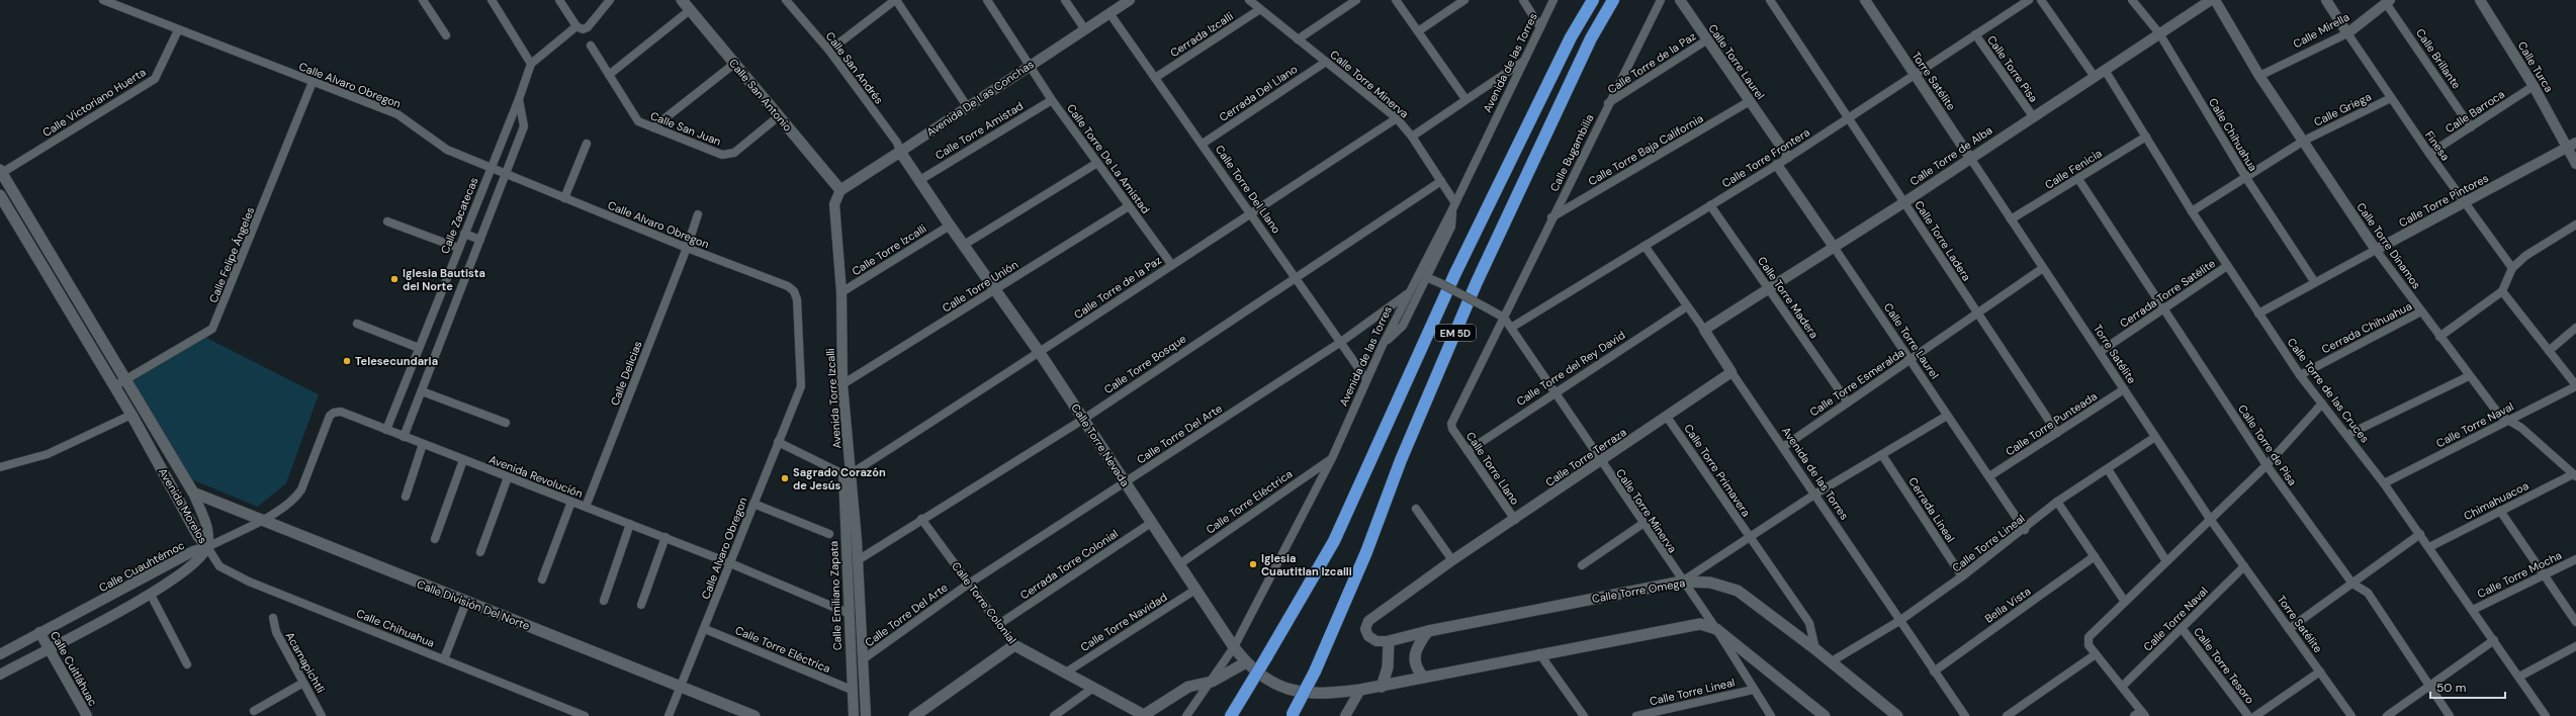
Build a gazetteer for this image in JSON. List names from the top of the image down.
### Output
{
  "streets": {
    "highway": ["EM 5D"],
    "main road": [
      "Calle San Antonio",
      "Avenida De Las Conchas",
      "Calle Torre Nevada",
      "Avenida Morelos",
      "Calle Torre Omega",
      "Calle Torre Colonial",
      "Calle División Del Norte"
    ],
    "street": [
      "Calle Mirella",
      "Cerrada Izcalli",
      "Calle Brillante",
      "Calle Torre Laurel",
      "Avenida de las Torres",
      "Calle Torre de la Paz",
      "Calle Turca",
      "Calle San Andrés",
      "Calle Torre Pisa",
      "Torre Satélite",
      "Calle Torre Minerva",
      "Calle Alvaro Obregon",
      "Cerrada Del Llano",
      "Calle Victoriano Huerta",
      "Calle Griega",
      "Calle Barroca",
      "Calle San Juan",
      "Calle Torre Amistad",
      "Calle Chihuahua",
      "Finesa",
      "Calle Torre Baja California",
      "Calle Bugambilia",
      "Calle Torre de Alba",
      "Calle Torre Frontera",
      "Calle Torre De La Amistad",
      "Calle Fenicia",
      "Calle Torre Del Llano",
      "Calle Torre Pintores",
      "Calle Zacatecas",
      "Calle Torre Ladera",
      "Calle Torre Dínamos",
      "Calle Torre Izcalli",
      "Calle Felipe Ángeles",
      "Calle Torre Unión",
      "Cerrada Torre Satélite",
      "Calle Torre Madera",
      "Cerrada Chihuahua",
      "Calle Torre Bosque",
      "Calle Torre del Rey David",
      "Calle Delicias",
      "Calle Torre Esmeralda",
      "Calle Torre de las Cruces",
      "Avenida Torre Izcalli",
      "Calle Torre Punteada",
      "Calle Torre Naval",
      "Calle Torre Del Arte",
      "Calle Torre de Pisa",
      "Calle Torre Terraza",
      "Calle Torre Llano",
      "Calle Torre Primavera",
      "Avenida Revolución",
      "Chimahuacoa",
      "Calle Torre Eléctrica",
      "Cerrada Lineal",
      "Calle Torre Lineal",
      "Cerrada Torre Colonial",
      "Calle Cuauhtémoc",
      "Calle Torre Mocha",
      "Calle Emiliano Zapata",
      "Bella Vista",
      "Calle Torre Navidad",
      "Acamapichtli",
      "Calle Torre Tesoro",
      "Calle Cuitláhuac"
    ]
  },
  "crossings": [
    ["Calle Mirella", "Calle Brillante"],
    ["Calle Mirella", "Finesa"],
    ["Calle Mirella", "Calle Torre Dínamos"],
    ["Cerrada Izcalli", "Calle Torre Minerva"],
    ["Cerrada Izcalli", "Calle Torre Del Llano"],
    ["Calle Brillante", "Calle Barroca"],
    ["Calle Torre Laurel", "Calle Torre de la Paz"],
    ["Calle Torre Laurel", "Calle Torre Baja California"],
    ["Calle Torre Laurel", "Calle Torre de Alba"],
    ["Calle Torre Laurel", "Calle Torre Frontera"],
    ["Calle Torre Laurel", "Calle Torre Esmeralda"],
    ["Calle Torre Laurel", "Calle Torre Punteada"],
    ["Calle Torre Laurel", "Calle Torre Lineal"],
    ["Avenida de las Torres", "Calle Torre Minerva"],
    ["Avenida de las Torres", "Calle Torre de Alba"],
    ["Avenida de las Torres", "Calle Torre Frontera"],
    ["Avenida de las Torres", "Calle Torre Del Llano"],
    ["Avenida de las Torres", "Calle Torre del Rey David"],
    ["Avenida de las Torres", "Calle Torre Esmeralda"],
    ["Avenida de las Torres", "Calle Torre Del Arte"],
    ["Avenida de las Torres", "Calle Torre Nevada"],
    ["Avenida de las Torres", "Calle Torre Terraza"],
    ["Avenida de las Torres", "Calle Torre Eléctrica"],
    ["Avenida de las Torres", "Calle Torre Lineal"],
    ["Avenida de las Torres", "Bella Vista"],
    ["Calle Torre de la Paz", "Calle Torre Minerva"],
    ["Calle Torre de la Paz", "Calle Bugambilia"],
    ["Calle Torre de la Paz", "Calle Torre De La Amistad"],
    ["Calle Torre de la Paz", "Calle Torre Del Llano"],
    ["Calle Torre de la Paz", "Avenida Torre Izcalli"],
    ["Calle Torre de la Paz", "Calle Torre Nevada"],
    ["Calle Torre de la Paz", "Calle Emiliano Zapata"],
    ["Calle Turca", "Calle Barroca"],
    ["Calle Turca", "Calle Torre Pintores"],
    ["Calle San Andrés", "Avenida De Las Conchas"],
    ["Calle San Andrés", "Calle Torre Nevada"],
    ["Calle Torre Pisa", "Calle Torre de Alba"],
    ["Calle Torre Pisa", "Calle Torre Frontera"],
    ["Torre Satélite", "Calle Torre de Alba"],
    ["Torre Satélite", "Calle Torre Frontera"],
    ["Torre Satélite", "Calle Fenicia"],
    ["Torre Satélite", "Cerrada Torre Satélite"],
    ["Torre Satélite", "Calle Torre Esmeralda"],
    ["Torre Satélite", "Calle Torre Punteada"],
    ["Torre Satélite", "Calle Torre Naval"],
    ["Torre Satélite", "Calle Torre Lineal"],
    ["Calle Torre Minerva", "Cerrada Del Llano"],
    ["Calle Torre Minerva", "Calle Bugambilia"],
    ["Calle Torre Minerva", "Calle Torre Frontera"],
    ["Calle Torre Minerva", "Calle Torre Bosque"],
    ["Calle Torre Minerva", "Calle Torre del Rey David"],
    ["Calle Torre Minerva", "Calle Torre Terraza"],
    ["Calle Torre Minerva", "Calle Torre Lineal"],
    ["Calle Torre Minerva", "Calle Torre Omega"],
    ["Calle Alvaro Obregon", "Calle Victoriano Huerta"],
    ["Calle Alvaro Obregon", "Calle Zacatecas"],
    ["Calle Alvaro Obregon", "Calle Felipe Ángeles"],
    ["Calle Alvaro Obregon", "Calle Delicias"],
    ["Calle Alvaro Obregon", "Avenida Revolución"],
    ["Calle Alvaro Obregon", "Calle Torre Eléctrica"],
    ["Calle Alvaro Obregon", "Calle División Del Norte"],
    ["Cerrada Del Llano", "Calle Torre Del Llano"],
    ["Calle San Antonio", "Avenida De Las Conchas"],
    ["Calle San Antonio", "Calle San Juan"],
    ["Avenida De Las Conchas", "Calle Torre De La Amistad"],
    ["Avenida De Las Conchas", "Calle Torre Del Llano"],
    ["Avenida De Las Conchas", "Avenida Torre Izcalli"],
    ["Avenida De Las Conchas", "Calle Torre Nevada"],
    ["Calle Victoriano Huerta", "Avenida Morelos"],
    ["Calle Griega", "Calle Chihuahua"],
    ["Calle Griega", "Finesa"],
    ["Calle Griega", "Calle Torre Dínamos"],
    ["Calle Griega", "Calle Torre de las Cruces"],
    ["Calle Barroca", "Finesa"],
    ["Calle Torre Amistad", "Calle Torre De La Amistad"],
    ["Calle Torre Amistad", "Calle Torre Nevada"],
    ["Calle Chihuahua", "Calle Torre de Alba"],
    ["Calle Chihuahua", "Calle Torre Pintores"],
    ["Calle Chihuahua", "Avenida Morelos"],
    ["Calle Chihuahua", "Calle Cuauhtémoc"],
    ["Finesa", "Calle Torre Pintores"],
    ["Calle Torre Baja California", "Calle Bugambilia"],
    ["Calle Bugambilia", "Calle Torre Llano"],
    ["Calle Torre de Alba", "Calle Torre Ladera"],
    ["Calle Torre de Alba", "Calle Torre Madera"],
    ["Calle Torre de Alba", "Calle Torre de las Cruces"],
    ["Calle Torre Frontera", "Calle Torre Ladera"],
    ["Calle Torre Frontera", "Calle Torre Madera"],
    ["Calle Torre De La Amistad", "Calle Torre Unión"],
    ["Calle Fenicia", "Calle Torre de las Cruces"],
    ["Calle Fenicia", "Calle Torre de Pisa"],
    ["Calle Torre Del Llano", "Calle Torre Bosque"],
    ["Calle Torre Del Llano", "Calle Torre Del Arte"],
    ["Calle Torre Pintores", "Calle Torre Dínamos"],
    ["Calle Torre Pintores", "Calle Torre de las Cruces"],
    ["Calle Zacatecas", "Avenida Revolución"],
    ["Calle Torre Ladera", "Calle Torre Esmeralda"],
    ["Calle Torre Ladera", "Calle Torre Punteada"],
    ["Calle Torre Dínamos", "Cerrada Chihuahua"],
    ["Calle Torre Dínamos", "Calle Torre Naval"],
    ["Calle Torre Dínamos", "Chimahuacoa"],
    ["Calle Torre Izcalli", "Avenida Torre Izcalli"],
    ["Calle Torre Izcalli", "Calle Torre Nevada"],
    ["Calle Felipe Ángeles", "Avenida Morelos"],
    ["Calle Torre Unión", "Avenida Torre Izcalli"],
    ["Calle Torre Unión", "Calle Torre Nevada"],
    ["Cerrada Torre Satélite", "Calle Torre de las Cruces"],
    ["Cerrada Torre Satélite", "Calle Torre de Pisa"],
    ["Calle Torre Madera", "Calle Torre Esmeralda"],
    ["Cerrada Chihuahua", "Calle Torre de las Cruces"],
    ["Calle Torre Bosque", "Avenida Torre Izcalli"],
    ["Calle Torre Bosque", "Calle Torre Nevada"],
    ["Calle Torre Bosque", "Calle Torre Colonial"],
    ["Calle Torre del Rey David", "Calle Torre Llano"],
    ["Calle Delicias", "Avenida Revolución"],
    ["Calle Torre de las Cruces", "Calle Torre Naval"],
    ["Calle Torre de las Cruces", "Chimahuacoa"],
    ["Calle Torre de las Cruces", "Calle Torre Mocha"],
    ["Avenida Torre Izcalli", "Calle Torre Del Arte"],
    ["Avenida Torre Izcalli", "Calle Emiliano Zapata"],
    ["Calle Torre Naval", "Calle Torre Tesoro"],
    ["Calle Torre Del Arte", "Calle Torre Nevada"],
    ["Calle Torre Del Arte", "Calle Torre Colonial"],
    ["Calle Torre Nevada", "Calle Torre Eléctrica"],
    ["Calle Torre Nevada", "Cerrada Torre Colonial"],
    ["Calle Torre Nevada", "Calle Torre Navidad"],
    ["Calle Torre Terraza", "Calle Torre Llano"],
    ["Calle Torre Terraza", "Calle Torre Primavera"],
    ["Calle Torre Terraza", "Calle Torre Omega"],
    ["Calle Torre Primavera", "Calle Torre Omega"],
    ["Avenida Revolución", "Calle Emiliano Zapata"],
    ["Avenida Revolución", "Calle División Del Norte"],
    ["Calle Torre Eléctrica", "Calle Emiliano Zapata"],
    ["Avenida Morelos", "Calle Cuauhtémoc"],
    ["Avenida Morelos", "Calle División Del Norte"],
    ["Cerrada Lineal", "Calle Torre Lineal"],
    ["Calle Torre Lineal", "Calle Torre Omega"],
    ["Cerrada Torre Colonial", "Calle Torre Colonial"],
    ["Calle Cuauhtémoc", "Calle Cuitláhuac"],
    ["Calle Torre Colonial", "Calle Torre Navidad"]
  ],
  "places": [
    "Iglesia Bautista del Norte",
    "Telesecundaria",
    "Sagrado Corazón de Jesús",
    "Iglesia Cuautitlan Izcalli"
  ],
  "scale_bar": "50 m"
}
